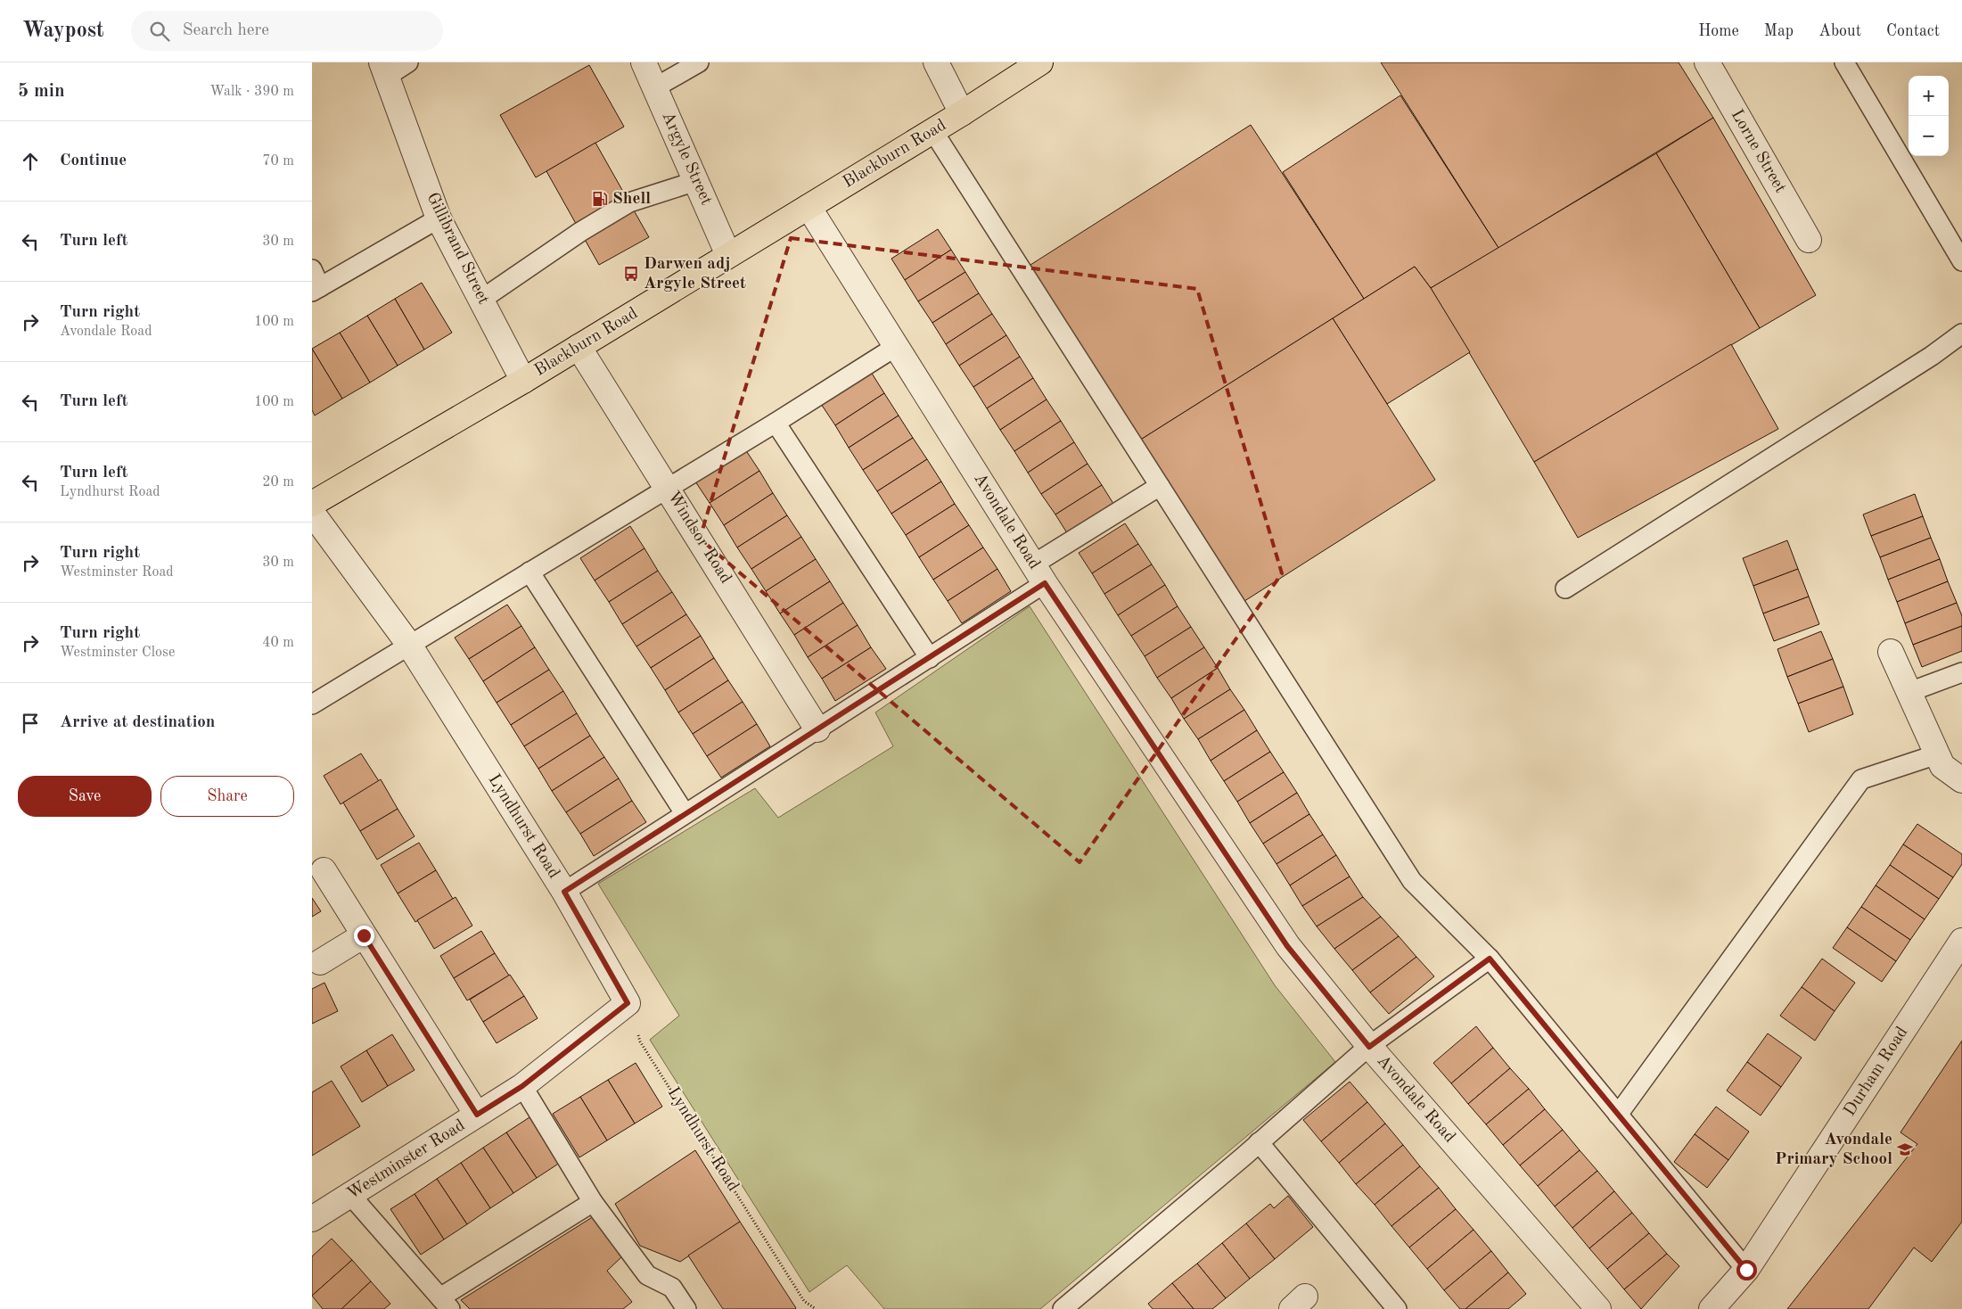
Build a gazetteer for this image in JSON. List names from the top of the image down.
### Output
{
  "streets": {
    "highway": ["Blackburn Road"],
    "street": [
      "Lorne Street",
      "Argyle Street",
      "Gillibrand Street",
      "Avondale Road",
      "Windsor Road",
      "Lyndhurst Road",
      "Durham Road",
      "Westminster Road"
    ]
  },
  "crossings": [
    ["Blackburn Road", "Argyle Street"],
    ["Blackburn Road", "Gillibrand Street"],
    ["Blackburn Road", "Avondale Road"],
    ["Blackburn Road", "Windsor Road"],
    ["Lyndhurst Road", "Westminster Road"]
  ],
  "places": {
    "fuel station": ["Shell"],
    "bus stop": ["Darwen adj Argyle Street"],
    "school or university": ["Avondale Primary School"]
  },
  "page": {
    "header": "Waypost",
    "search": "Search here",
    "nav": [
      "Home",
      "Map",
      "About",
      "Contact"
    ],
    "heading": ["5 min", "Walk · 390 m"],
    "map_buttons": ["+", "−"],
    "list": [
      ["Continue", "70 m"],
      ["Turn left", "30 m"],
      ["Turn right", "Avondale Road", "100 m"],
      ["Turn left", "100 m"],
      ["Turn left", "Lyndhurst Road", "20 m"],
      ["Turn right", "Westminster Road", "30 m"],
      ["Turn right", "Westminster Close", "40 m"],
      "Arrive at destination"
    ],
    "buttons": ["Save", "Share"]
  }
}
